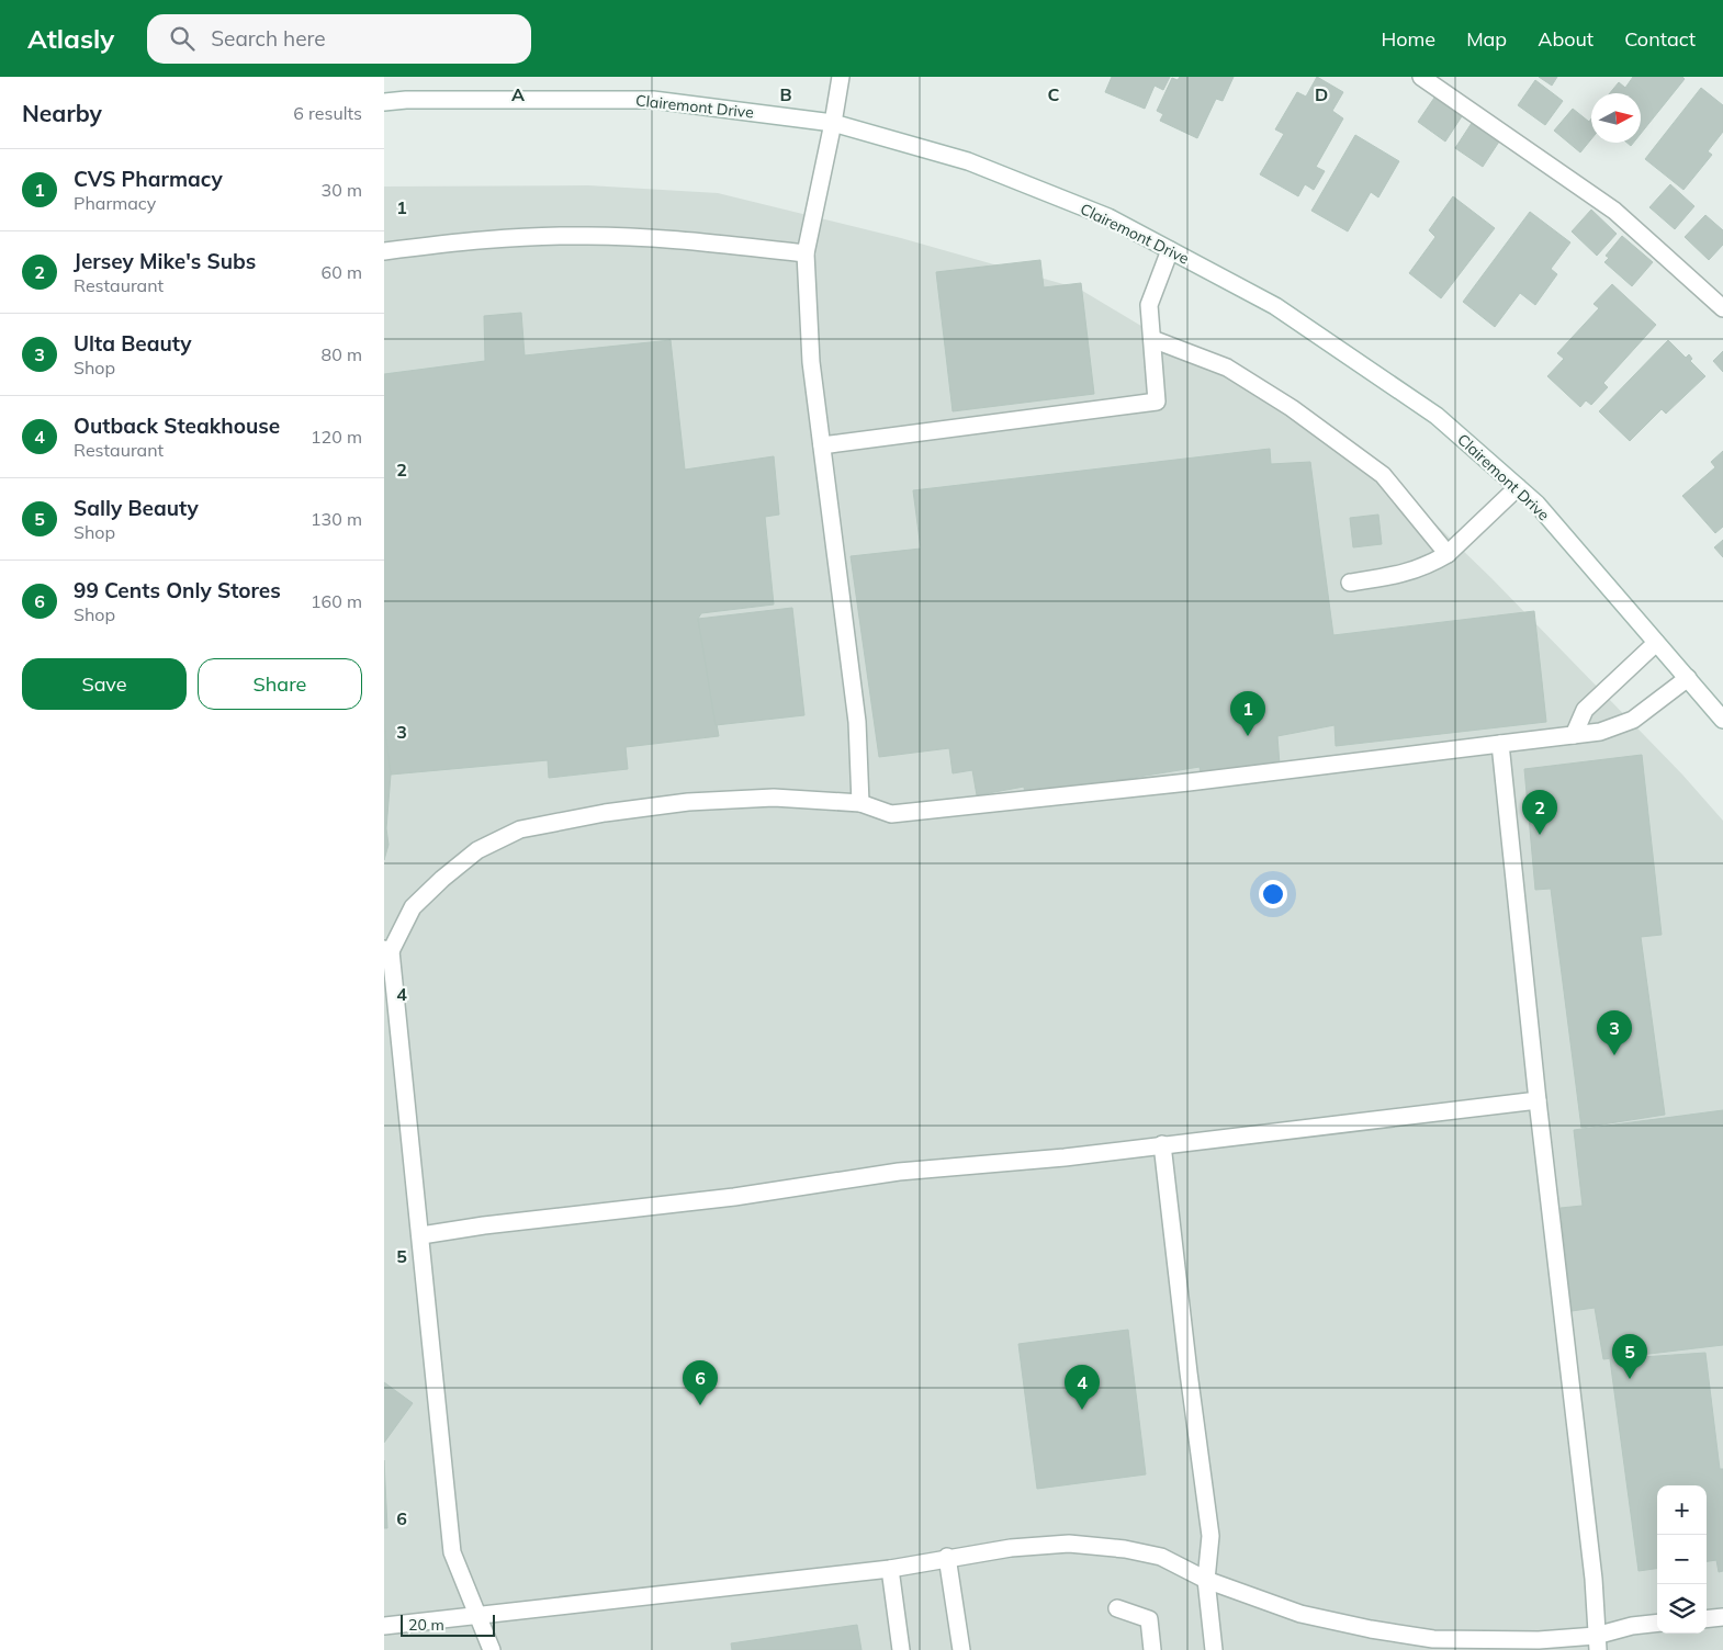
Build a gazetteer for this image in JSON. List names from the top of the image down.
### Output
{
  "streets": {
    "main road": ["Clairemont Drive"]
  },
  "scale_bar": "20 m",
  "north": "right",
  "page": {
    "header": "Atlasly",
    "search": "Search here",
    "nav": [
      "Home",
      "Map",
      "About",
      "Contact"
    ],
    "heading": ["Nearby", "6 results"],
    "list": [
      {
        "mark": "1",
        "name": "CVS Pharmacy",
        "note": "Pharmacy",
        "value": "30 m"
      },
      {
        "mark": "2",
        "name": "Jersey Mike's Subs",
        "note": "Restaurant",
        "value": "60 m"
      },
      {
        "mark": "3",
        "name": "Ulta Beauty",
        "note": "Shop",
        "value": "80 m"
      },
      {
        "mark": "4",
        "name": "Outback Steakhouse",
        "note": "Restaurant",
        "value": "120 m"
      },
      {
        "mark": "5",
        "name": "Sally Beauty",
        "note": "Shop",
        "value": "130 m"
      },
      {
        "mark": "6",
        "name": "99 Cents Only Stores",
        "note": "Shop",
        "value": "160 m"
      }
    ],
    "buttons": ["Save", "Share"],
    "pins": [
      "1",
      "2",
      "3",
      "5",
      "6",
      "4"
    ],
    "map_buttons": ["+", "−"],
    "scale": "20 m"
  },
  "grid": {
    "columns": [
      "A",
      "B",
      "C",
      "D"
    ],
    "rows": [
      "1",
      "2",
      "3",
      "4",
      "5",
      "6"
    ]
  }
}
